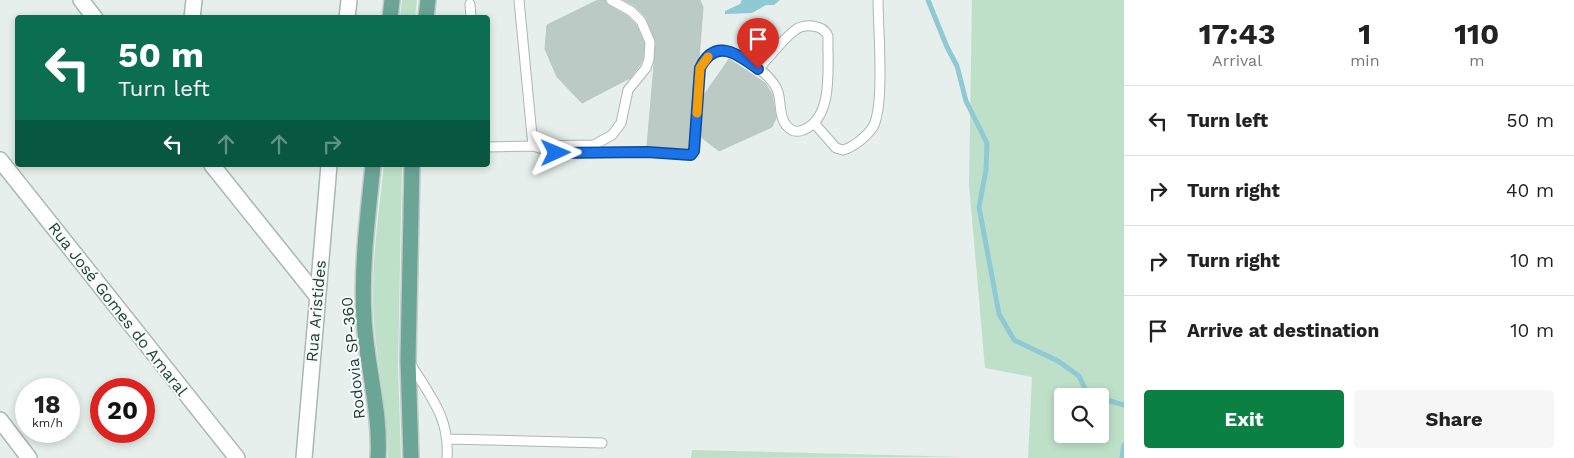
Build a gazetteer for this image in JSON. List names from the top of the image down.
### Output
{
  "streets": {
    "main road": ["Rodovia SP-360"],
    "street": ["Rua José Gomes do Amaral", "Rua Aristides"]
  },
  "page": {
    "eta": [
      "17:43",
      "Arrival",
      "1",
      "min",
      "110",
      "m"
    ],
    "turn": ["50 m", "Turn left"],
    "list": [
      {
        "name": "Turn left",
        "value": "50 m"
      },
      {
        "name": "Turn right",
        "value": "40 m"
      },
      {
        "name": "Turn right",
        "value": "10 m"
      },
      {
        "name": "Arrive at destination",
        "value": "10 m"
      }
    ],
    "speed": "18 km/h",
    "limit": "20",
    "buttons": ["Exit", "Share"]
  }
}
